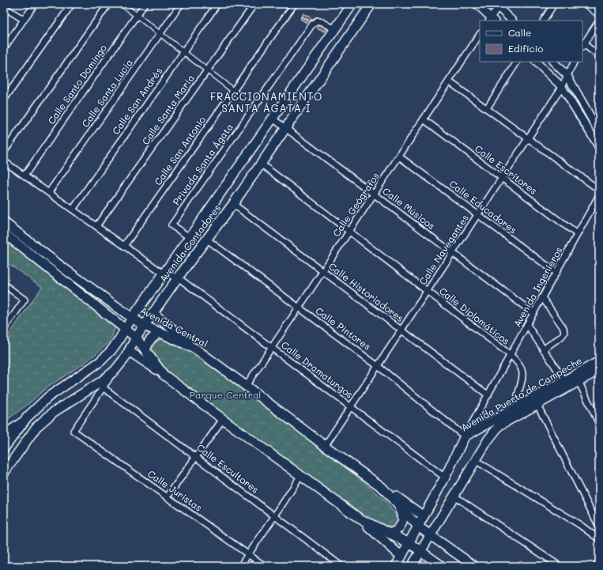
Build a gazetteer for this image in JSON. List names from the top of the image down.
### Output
{
  "streets": {
    "main road": ["Avenida Contadores", "Avenida Central", "Avenida Puerto de Campeche"],
    "street": [
      "Calle Santo Domingo",
      "Calle Santa Lucía",
      "Calle San Andrés",
      "Calle Santa María",
      "Calle San Antonio",
      "Privada Santa Ágata",
      "Calle Escritores",
      "Calle Geógrafos",
      "Calle Educadores",
      "Calle Músicos",
      "Calle Navegantes",
      "Avenida Ingenieros",
      "Calle Historiadores",
      "Calle Diplomáticos",
      "Calle Pintores",
      "Calle Dramaturgos",
      "Calle Escultores",
      "Calle Juristas"
    ]
  },
  "crossings": [
    ["Privada Santa Ágata", "Avenida Contadores"],
    ["Calle Escritores", "Calle Geógrafos"],
    ["Calle Escritores", "Calle Navegantes"],
    ["Calle Escritores", "Avenida Ingenieros"],
    ["Calle Geógrafos", "Calle Educadores"],
    ["Calle Geógrafos", "Calle Músicos"],
    ["Calle Geógrafos", "Calle Historiadores"],
    ["Calle Geógrafos", "Calle Diplomáticos"],
    ["Calle Geógrafos", "Avenida Central"],
    ["Calle Geógrafos", "Calle Pintores"],
    ["Calle Geógrafos", "Calle Dramaturgos"],
    ["Calle Educadores", "Calle Navegantes"],
    ["Calle Educadores", "Avenida Ingenieros"],
    ["Calle Músicos", "Avenida Contadores"],
    ["Calle Músicos", "Calle Navegantes"],
    ["Calle Músicos", "Avenida Ingenieros"],
    ["Avenida Contadores", "Calle Historiadores"],
    ["Avenida Contadores", "Calle Diplomáticos"],
    ["Avenida Contadores", "Avenida Central"],
    ["Avenida Contadores", "Calle Pintores"],
    ["Avenida Contadores", "Calle Dramaturgos"],
    ["Calle Navegantes", "Calle Historiadores"],
    ["Calle Navegantes", "Calle Diplomáticos"],
    ["Calle Navegantes", "Avenida Central"],
    ["Calle Navegantes", "Calle Pintores"],
    ["Calle Navegantes", "Calle Dramaturgos"],
    ["Avenida Ingenieros", "Calle Historiadores"],
    ["Avenida Ingenieros", "Calle Diplomáticos"],
    ["Avenida Ingenieros", "Calle Pintores"],
    ["Avenida Ingenieros", "Avenida Puerto de Campeche"],
    ["Avenida Central", "Avenida Puerto de Campeche"],
    ["Calle Pintores", "Avenida Puerto de Campeche"],
    ["Calle Dramaturgos", "Avenida Puerto de Campeche"],
    ["Calle Escultores", "Calle Juristas"]
  ],
  "districts": ["FRACCIONAMIENTO SANTA ÁGATA I"],
  "parks": ["Parque Central"],
  "legend": ["Calle", "Edificio"]
}
